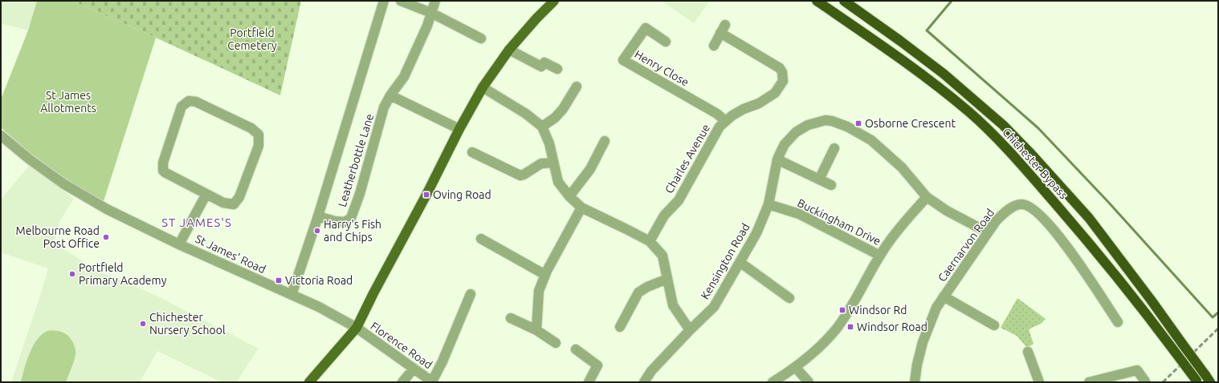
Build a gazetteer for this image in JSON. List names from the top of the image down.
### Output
{
  "streets": {
    "highway": ["Chichester Bypass"],
    "street": [
      "Henry Close",
      "Charles Avenue",
      "Leatherbottle Lane",
      "Buckingham Drive",
      "Caernarvon Road",
      "St James' Road",
      "Kensington Road",
      "Florence Road"
    ]
  },
  "crossings": [
    ["Henry Close", "Charles Avenue"],
    ["Buckingham Drive", "Kensington Road"],
    ["St James' Road", "Florence Road"]
  ],
  "districts": ["ST JAMES'S"],
  "parks": ["Portfield Cemetery", "St James Allotments"],
  "places": {
    "transit": [
      "Osborne Crescent",
      "Oving Road",
      "Victoria Road",
      "Windsor Rd",
      "Windsor Road"
    ],
    "other": [
      "Harry's Fish and Chips",
      "Melbourne Road Post Office",
      "Portfield Primary Academy",
      "Chichester Nursery School"
    ]
  }
}
